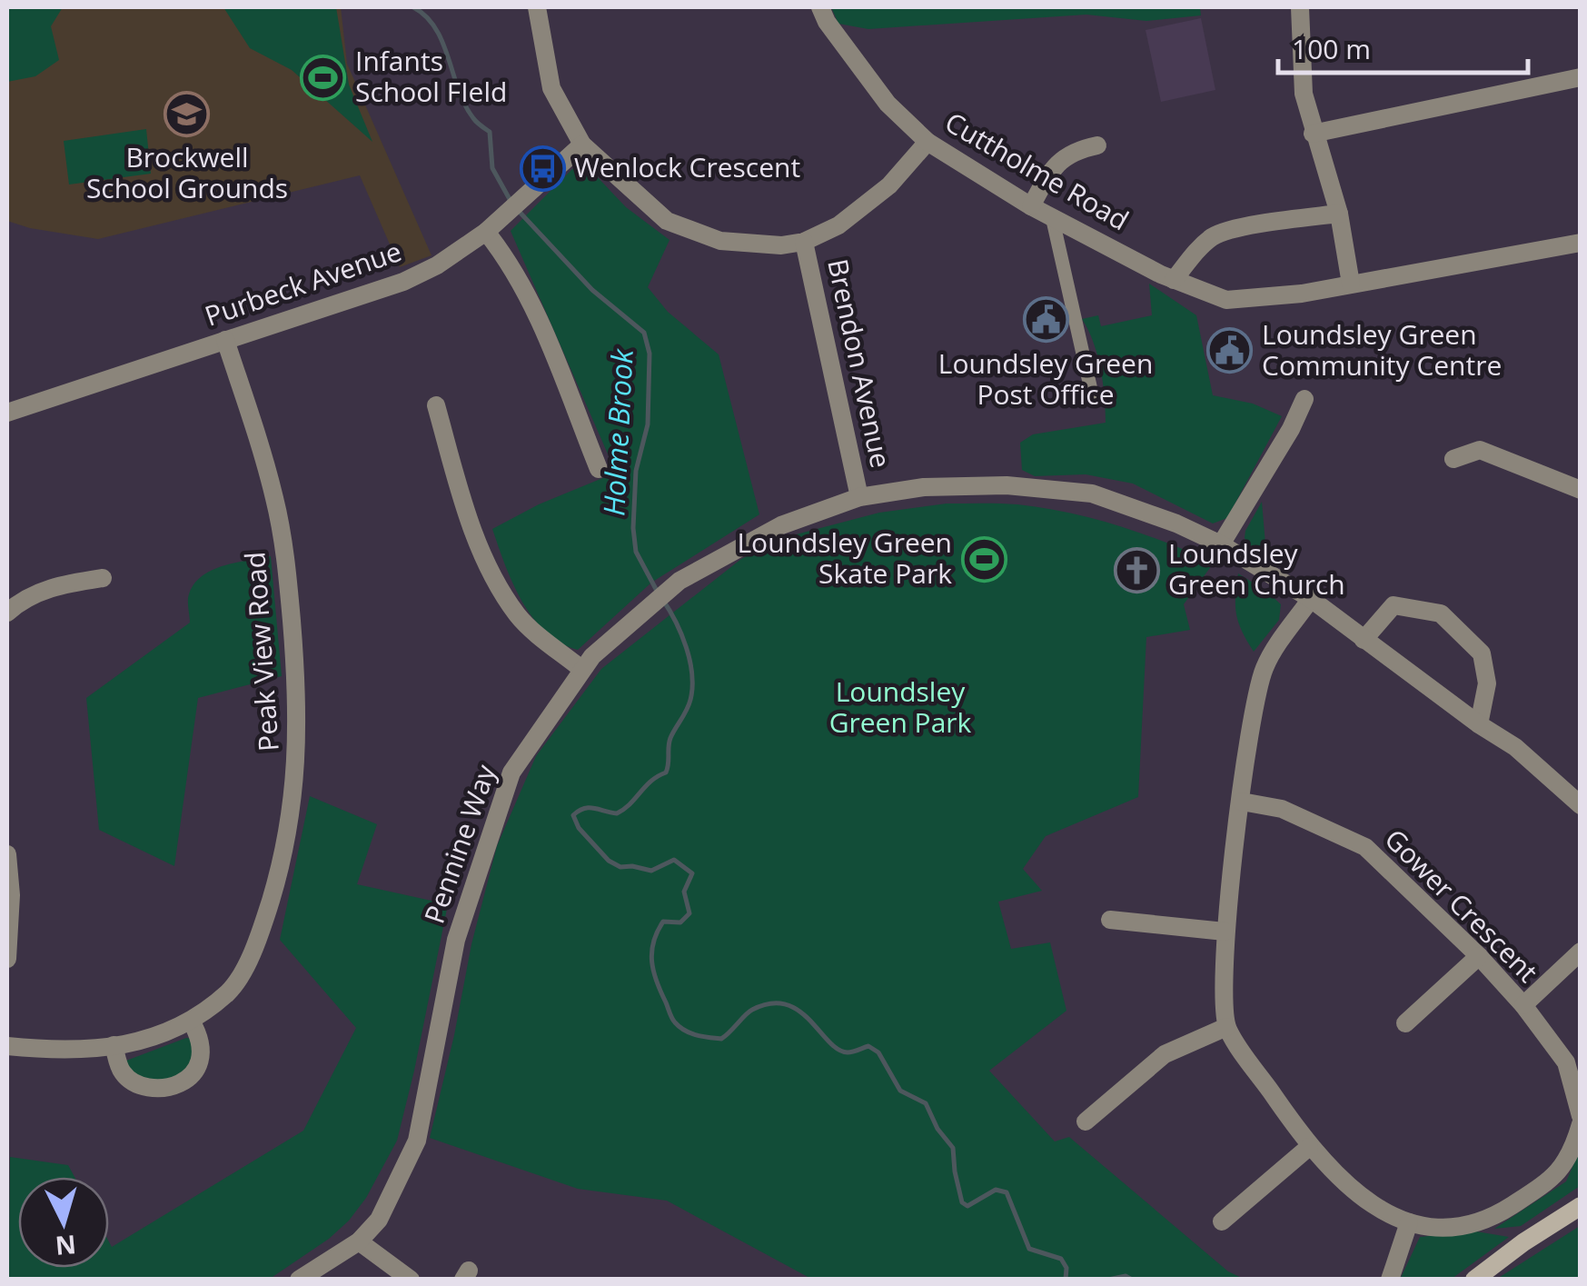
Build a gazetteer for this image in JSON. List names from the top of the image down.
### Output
{
  "streets": {
    "street": [
      "Cuttholme Road",
      "Purbeck Avenue",
      "Brendon Avenue",
      "Peak View Road",
      "Pennine Way",
      "Gower Crescent"
    ]
  },
  "crossings": [
    ["Purbeck Avenue", "Peak View Road"],
    ["Brendon Avenue", "Pennine Way"]
  ],
  "water": ["Holme Brook"],
  "parks": ["Loundsley Green Park"],
  "places": {
    "sports": ["Infants School FIeld", "Loundsley Green Skate Park"],
    "school or university": ["Brockwell School Grounds"],
    "bus stop": ["Wenlock Crescent"],
    "public building": ["Loundsley Green Post Office", "Loundsley Green Community Centre"],
    "church": ["Loundsley Green Church"]
  },
  "scale_bar": "100 m",
  "north": "bottom"
}
